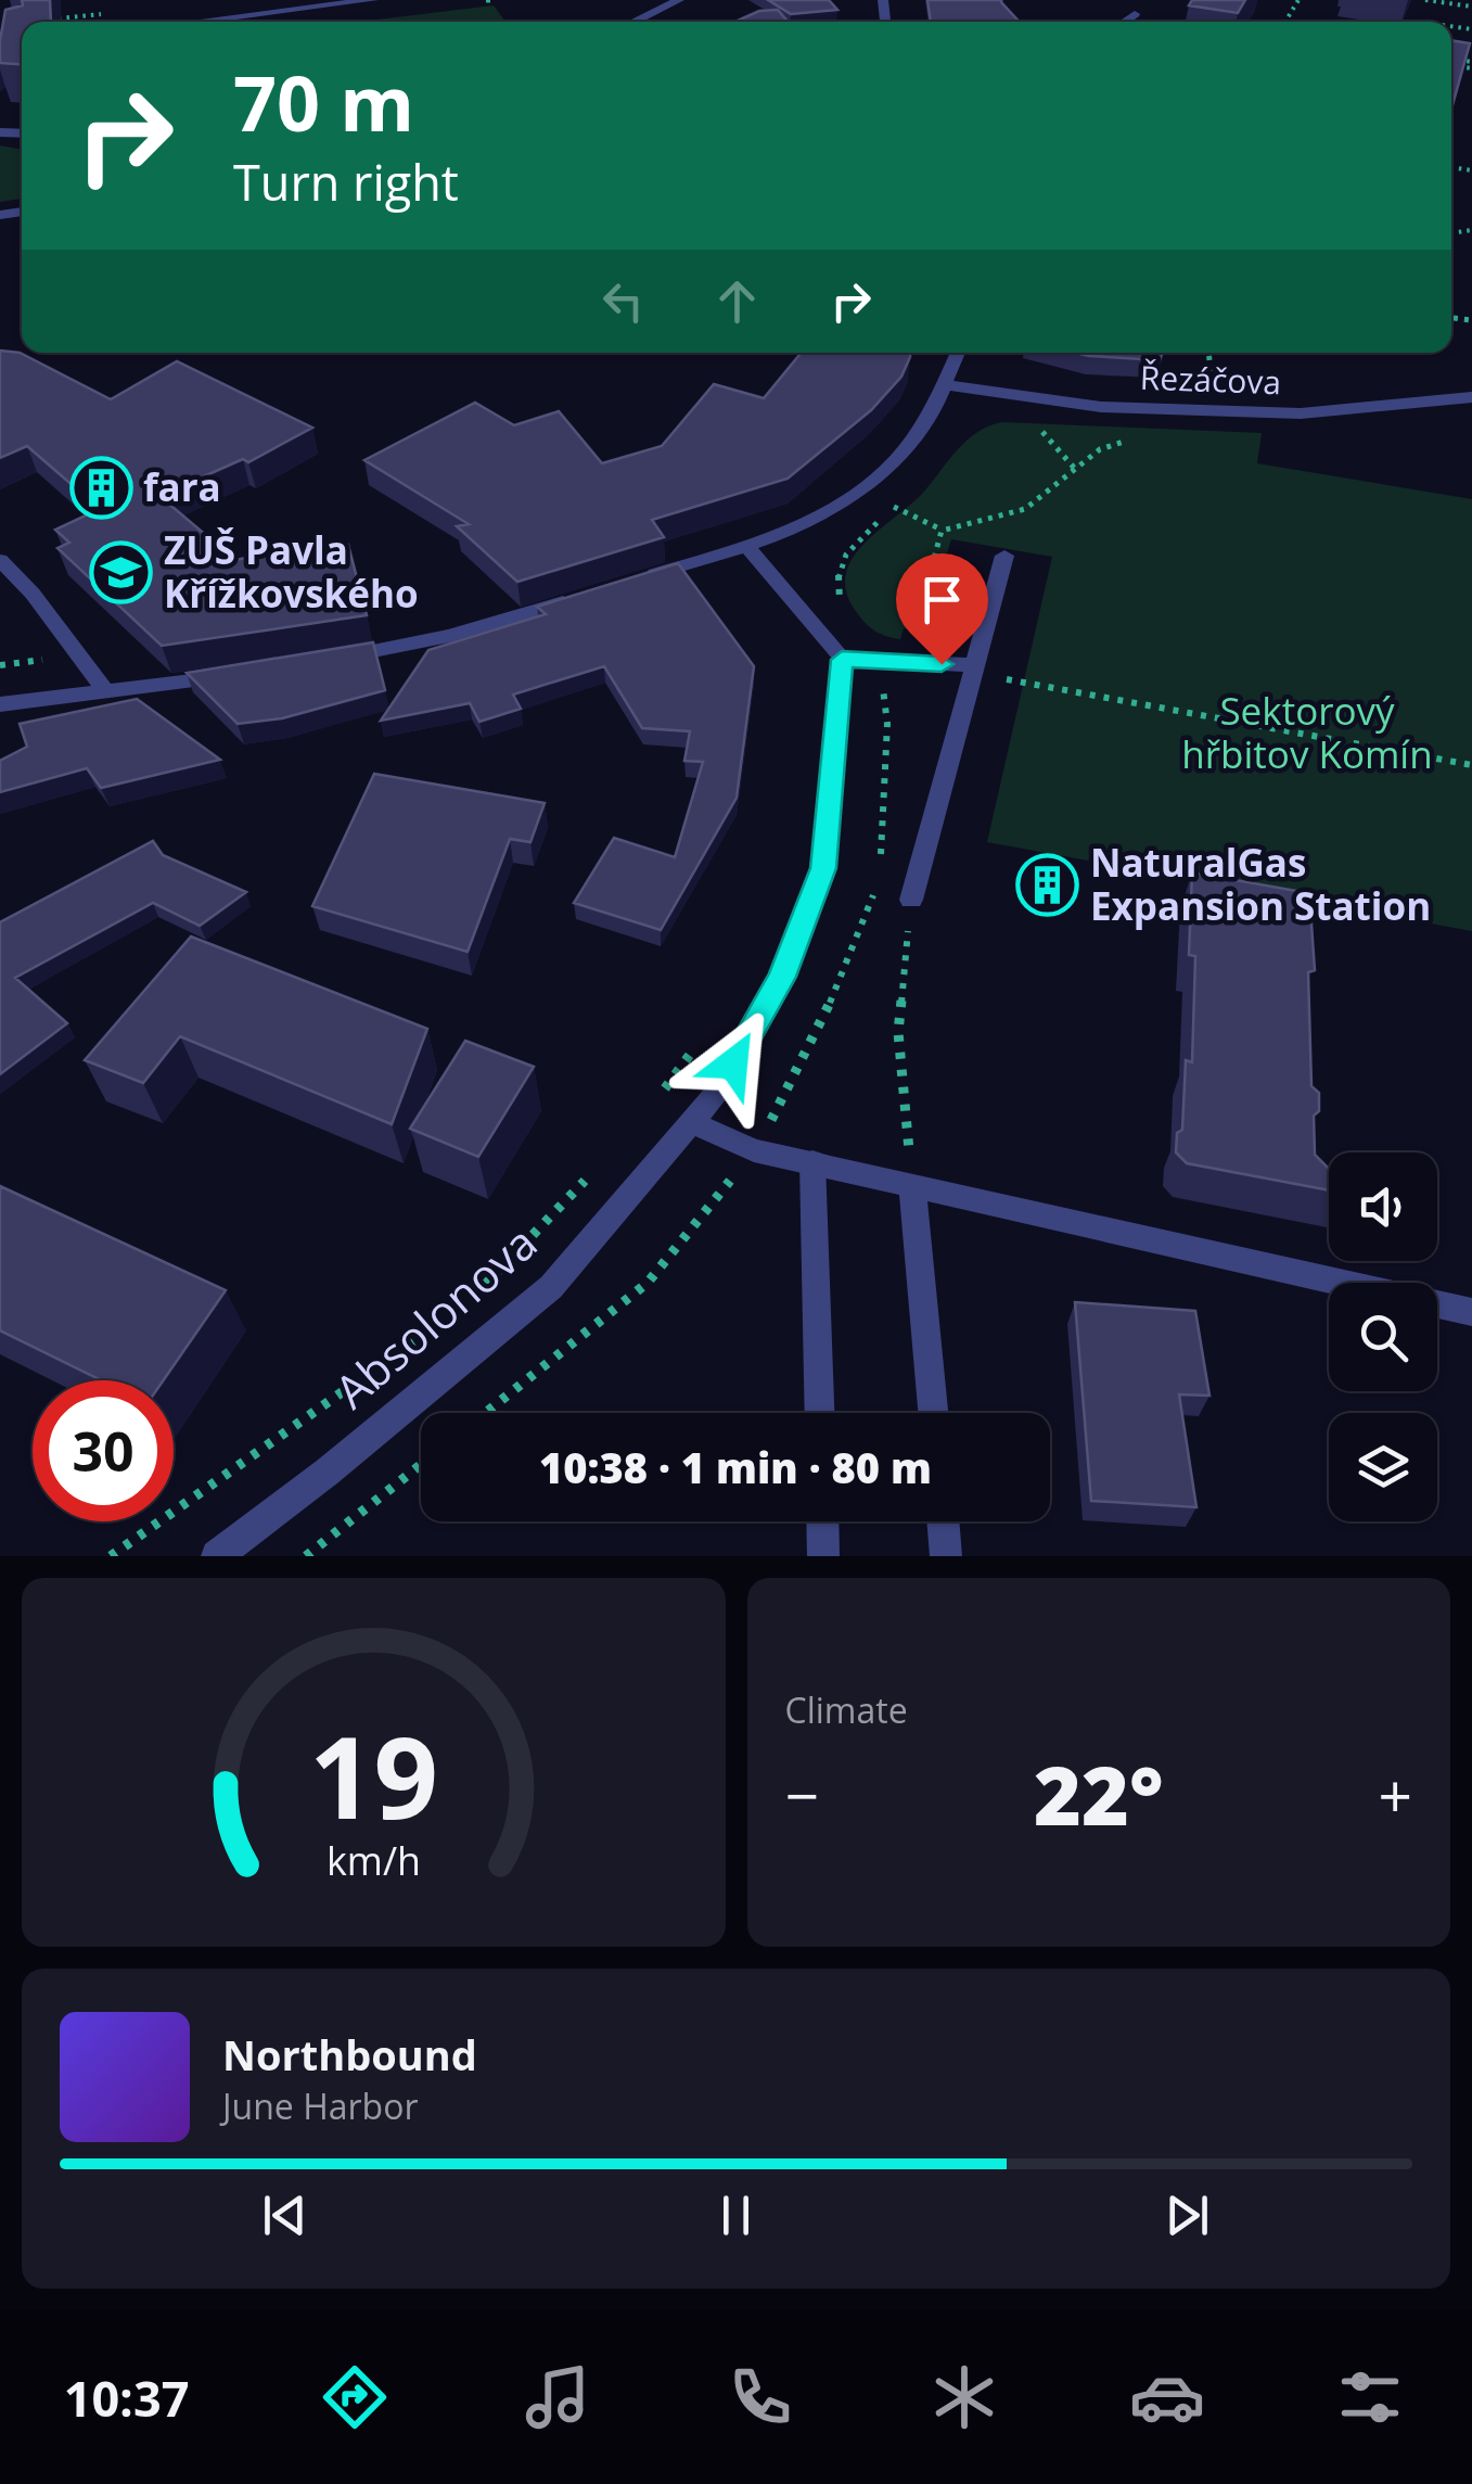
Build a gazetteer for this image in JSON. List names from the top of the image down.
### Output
{
  "streets": {
    "street": ["Řezáčova", "Absolonova"]
  },
  "parks": ["Sektorový hřbitov Komín"],
  "places": {
    "building": ["fara", "NaturalGas Expansion Station"],
    "school or university": ["ZUŠ Pavla Křížkovského"]
  },
  "page": {
    "turn": ["70 m", "Turn right"],
    "limit": "30",
    "trip": "10:38 · 1 min · 80 m",
    "tile": "Climate",
    "heat": ["−", "22°", "+"],
    "song": ["Northbound", "June Harbor"],
    "tabs": "10:37",
    "gauge": ["19", "km/h"]
  }
}
